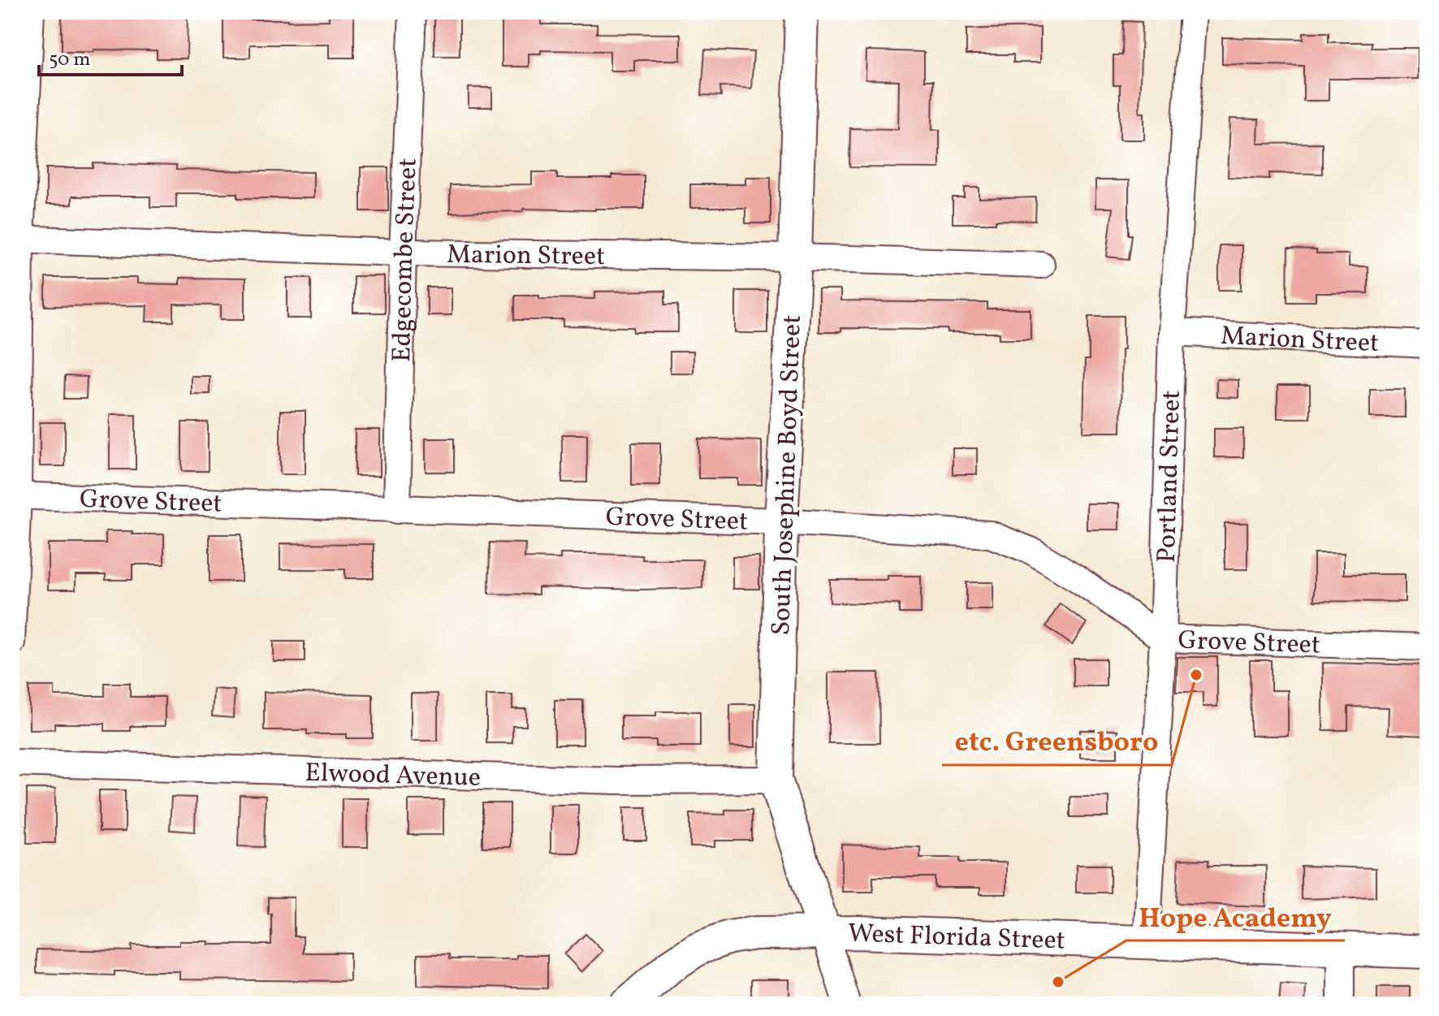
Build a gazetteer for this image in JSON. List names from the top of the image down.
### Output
{
  "streets": {
    "main road": ["South Josephine Boyd Street", "West Florida Street"],
    "street": [
      "Marion Street",
      "Edgecombe Street",
      "Portland Street",
      "Grove Street",
      "Elwood Avenue"
    ]
  },
  "crossings": [
    ["Marion Street", "Edgecombe Street"],
    ["Marion Street", "South Josephine Boyd Street"],
    ["Marion Street", "Portland Street"],
    ["Edgecombe Street", "Grove Street"],
    ["South Josephine Boyd Street", "Grove Street"],
    ["South Josephine Boyd Street", "Elwood Avenue"],
    ["South Josephine Boyd Street", "West Florida Street"],
    ["Portland Street", "Grove Street"],
    ["Portland Street", "West Florida Street"]
  ],
  "places": ["etc. Greensboro", "Hope Academy"],
  "scale_bar": "50 m"
}
